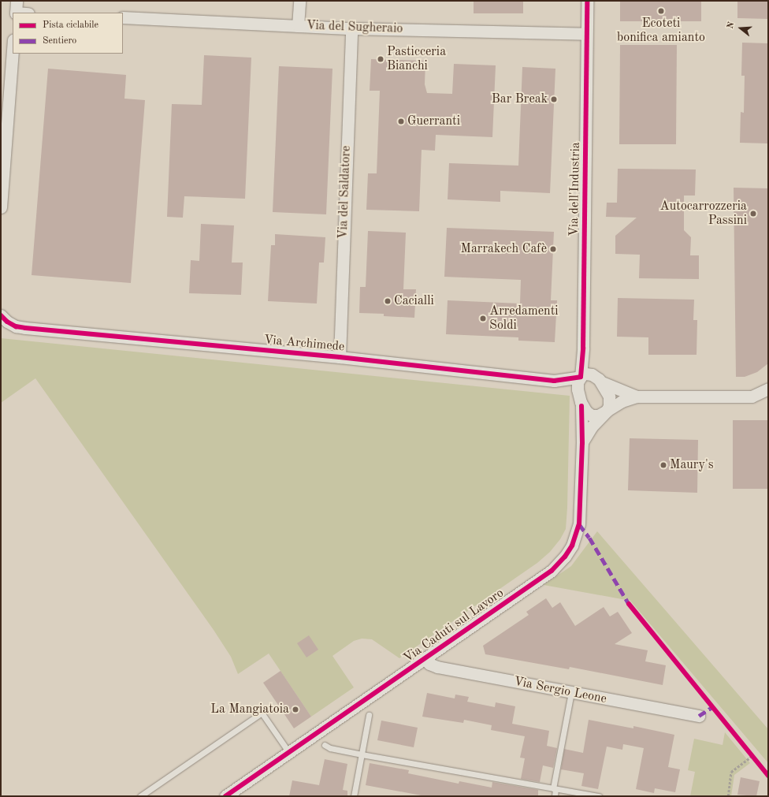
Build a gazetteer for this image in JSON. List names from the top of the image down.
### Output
{
  "streets": {
    "street": [
      "Via del Sugheraio",
      "Via dell'Industria",
      "Via del Saldatore",
      "Via Archimede",
      "Via Caduti sul Lavoro",
      "Via Sergio Leone"
    ]
  },
  "crossings": [
    ["Via del Sugheraio", "Via dell'Industria"],
    ["Via del Sugheraio", "Via del Saldatore"],
    ["Via dell'Industria", "Via Archimede"],
    ["Via dell'Industria", "Via Caduti sul Lavoro"],
    ["Via del Saldatore", "Via Archimede"],
    ["Via Archimede", "Via Caduti sul Lavoro"],
    ["Via Caduti sul Lavoro", "Via Sergio Leone"]
  ],
  "places": [
    "Ecoteti bonifica amianto",
    "Pasticceria Bianchi",
    "Bar Break",
    "Guerranti",
    "Autocarrozzeria Passini",
    "Marrakech Cafè",
    "Cacialli",
    "Arredamenti Soldi",
    "Maury's",
    "La Mangiatoia"
  ],
  "legend": ["Pista ciclabile", "Sentiero"],
  "north": "left"
}
